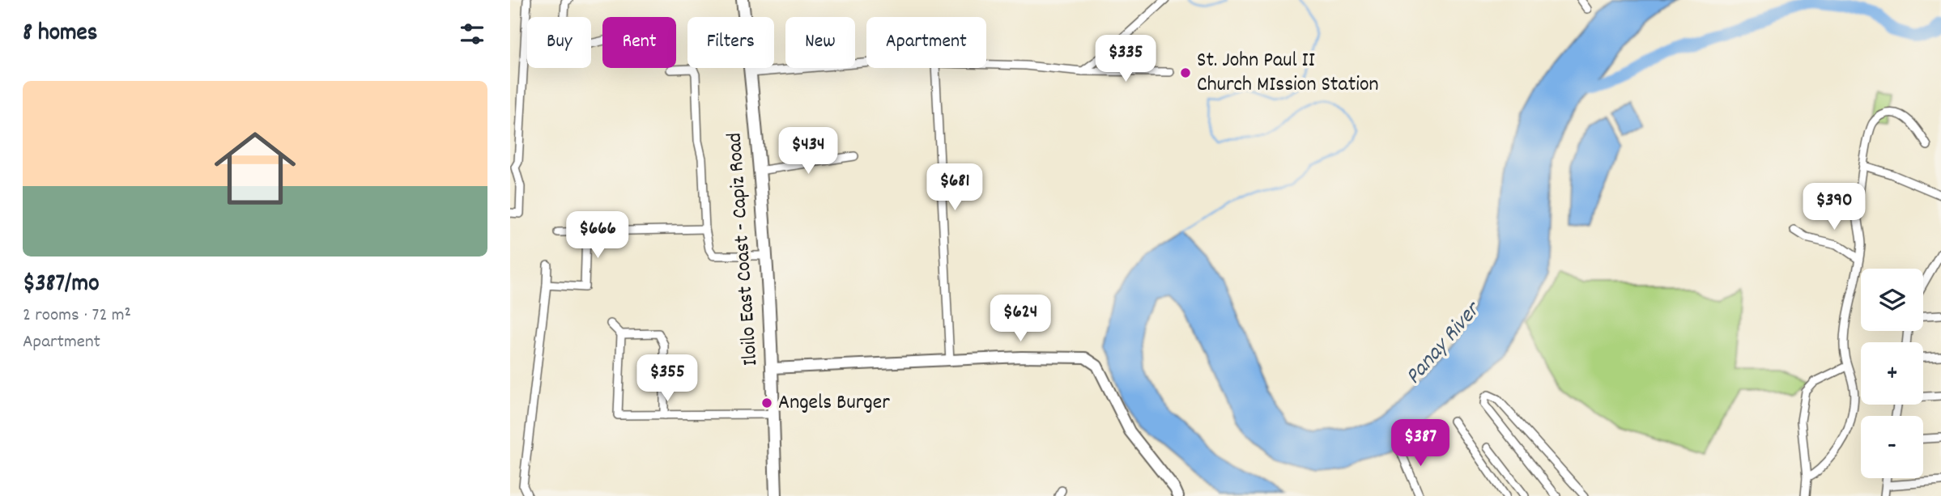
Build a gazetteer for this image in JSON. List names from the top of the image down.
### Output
{
  "streets": {
    "main road": ["Iloilo East Coast - Capiz Road"]
  },
  "water": ["Panay River"],
  "places": ["St. John Paul II Church MIssion Station", "Angels Burger"],
  "page": {
    "heading": "8 homes",
    "chip": [
      "Buy",
      "Rent",
      "Filters",
      "New",
      "Apartment"
    ],
    "price": [
      "$335",
      "$434",
      "$681",
      "$390",
      "$666",
      "$624",
      "$355",
      "$387"
    ],
    "list": [
      {
        "name": "$387/mo",
        "note": "2 rooms · 72 m² · Apartment"
      }
    ],
    "map_buttons": ["+", "−"]
  }
}
